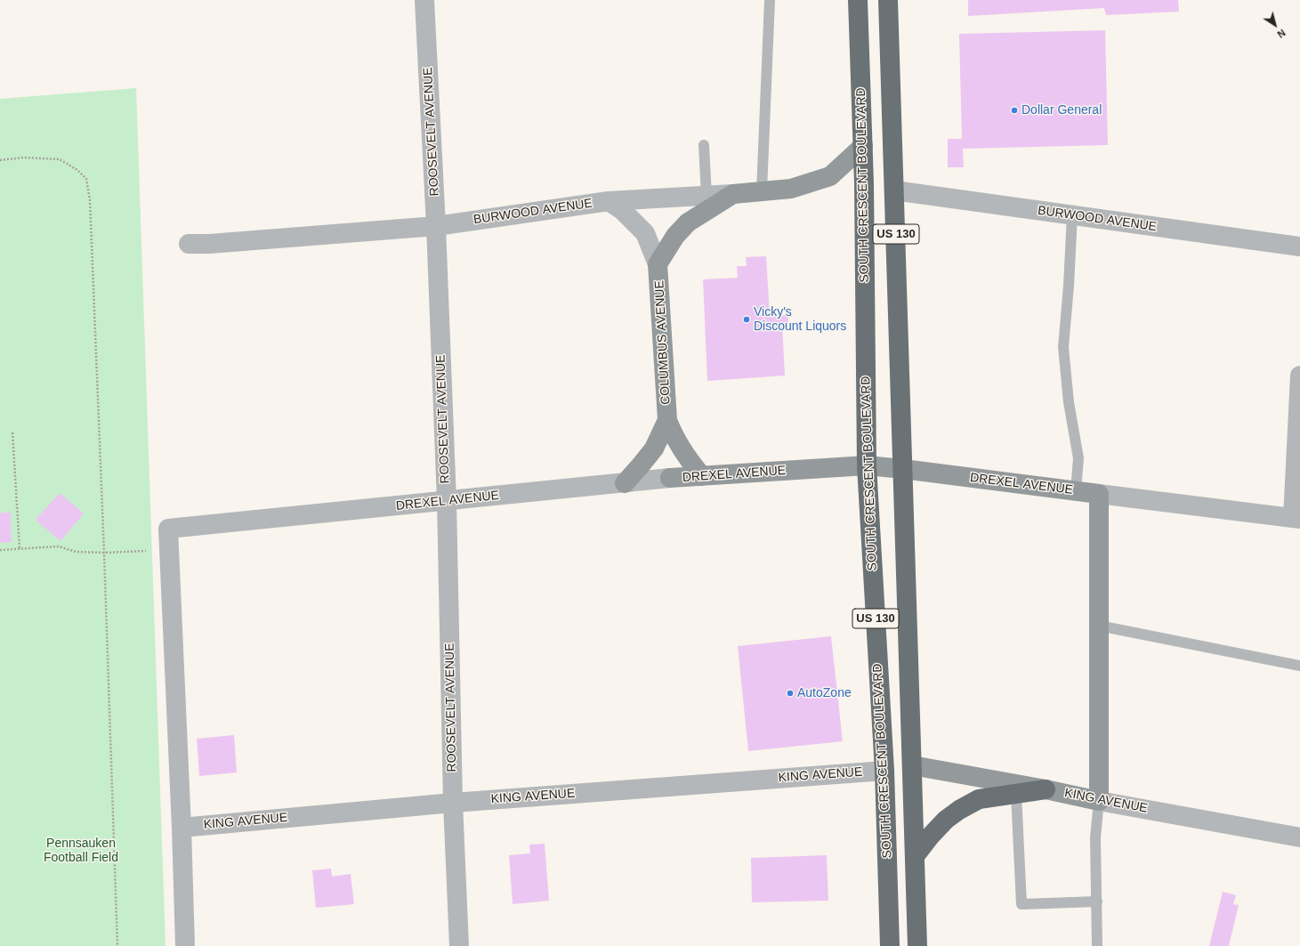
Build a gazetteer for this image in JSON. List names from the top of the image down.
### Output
{
  "streets": {
    "highway": ["SOUTH CRESCENT BOULEVARD", "US 130"],
    "street": [
      "ROOSEVELT AVENUE",
      "BURWOOD AVENUE",
      "COLUMBUS AVENUE",
      "DREXEL AVENUE",
      "KING AVENUE"
    ]
  },
  "crossings": [
    ["ROOSEVELT AVENUE", "BURWOOD AVENUE"],
    ["ROOSEVELT AVENUE", "DREXEL AVENUE"],
    ["ROOSEVELT AVENUE", "KING AVENUE"],
    ["SOUTH CRESCENT BOULEVARD", "BURWOOD AVENUE"],
    ["SOUTH CRESCENT BOULEVARD", "DREXEL AVENUE"],
    ["SOUTH CRESCENT BOULEVARD", "KING AVENUE"],
    ["BURWOOD AVENUE", "US 130"],
    ["US 130", "DREXEL AVENUE"],
    ["US 130", "KING AVENUE"],
    ["COLUMBUS AVENUE", "DREXEL AVENUE"]
  ],
  "parks": ["Pennsauken Football Field"],
  "places": ["Dollar General", "Vicky's Discount Liquors", "AutoZone"],
  "north": "bottom right"
}
